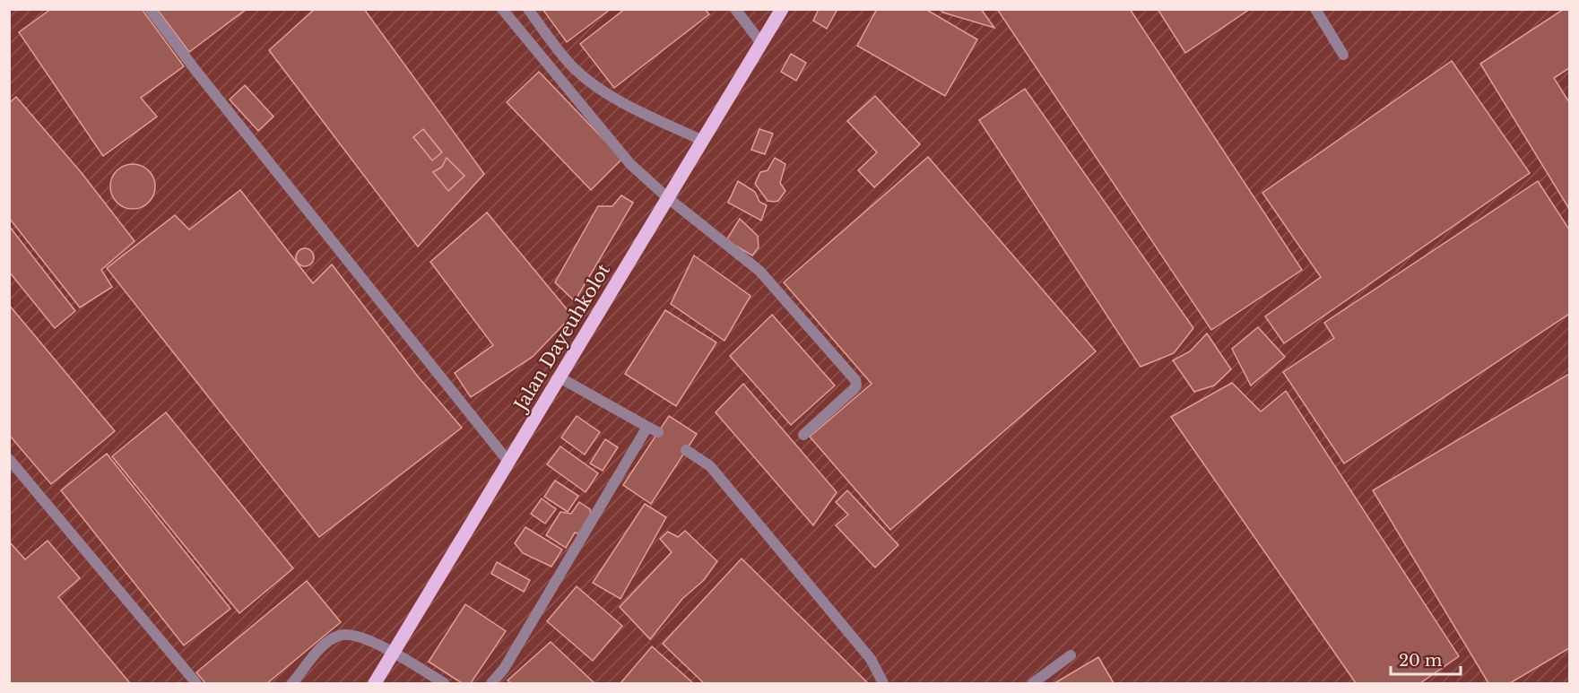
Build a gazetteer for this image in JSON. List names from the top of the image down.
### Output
{
  "streets": {
    "main road": ["Jalan Dayeuhkolot"]
  },
  "scale_bar": "20 m"
}
